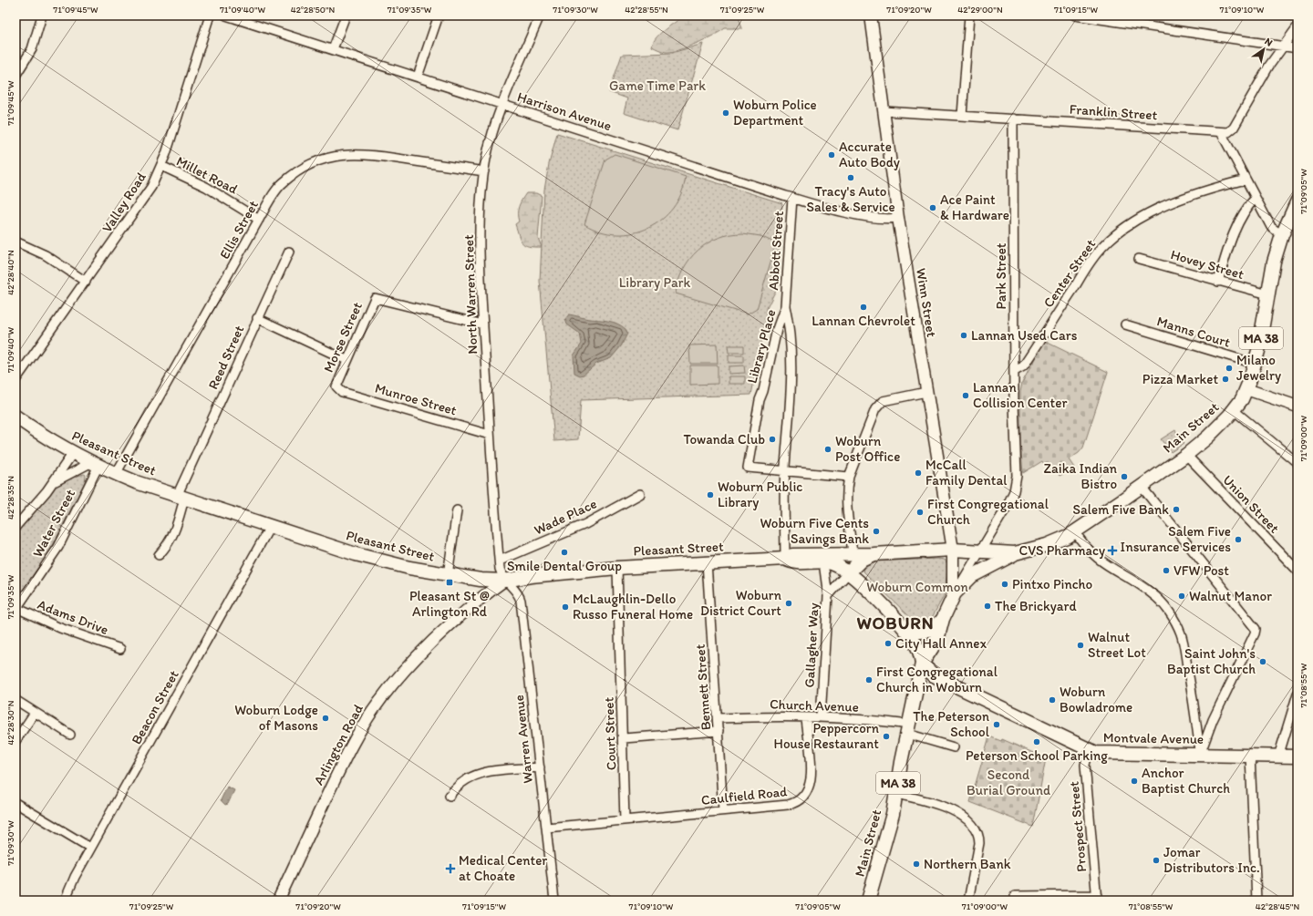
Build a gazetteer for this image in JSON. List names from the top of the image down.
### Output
{
  "streets": {
    "main road": [
      "Winn Street",
      "MA 38",
      "Main Street",
      "Pleasant Street",
      "Montvale Avenue",
      "Arlington Road"
    ],
    "street": [
      "Harrison Avenue",
      "Franklin Street",
      "Millet Road",
      "Valley Road",
      "Ellis Street",
      "Abbott Street",
      "Hovey Street",
      "Center Street",
      "Park Street",
      "North Warren Street",
      "Manns Court",
      "Morse Street",
      "Library Place",
      "Reed Street",
      "Munroe Street",
      "Union Street",
      "Wade Place",
      "Water Street",
      "Adams Drive",
      "Gallagher Way",
      "Bennett Street",
      "Church Avenue",
      "Beacon Street",
      "Court Street",
      "Warren Avenue",
      "Caulfield Road",
      "Prospect Street"
    ]
  },
  "crossings": [
    ["Harrison Avenue", "Abbott Street"],
    ["Harrison Avenue", "North Warren Street"],
    ["Harrison Avenue", "Winn Street"],
    ["Franklin Street", "Park Street"],
    ["Franklin Street", "Winn Street"],
    ["Millet Road", "Valley Road"],
    ["Millet Road", "Ellis Street"],
    ["Ellis Street", "North Warren Street"],
    ["Ellis Street", "Pleasant Street"],
    ["Abbott Street", "Library Place"],
    ["Hovey Street", "Main Street"],
    ["Center Street", "Park Street"],
    ["Park Street", "Winn Street"],
    ["Park Street", "Main Street"],
    ["North Warren Street", "Morse Street"],
    ["North Warren Street", "Munroe Street"],
    ["North Warren Street", "Pleasant Street"],
    ["North Warren Street", "Wade Place"],
    ["North Warren Street", "Warren Avenue"],
    ["North Warren Street", "Arlington Road"],
    ["Winn Street", "Main Street"],
    ["Winn Street", "Pleasant Street"],
    ["Manns Court", "Main Street"],
    ["Morse Street", "Reed Street"],
    ["Morse Street", "Munroe Street"],
    ["MA 38", "Main Street"],
    ["MA 38", "Pleasant Street"],
    ["MA 38", "Gallagher Way"],
    ["MA 38", "Montvale Avenue"],
    ["Reed Street", "Pleasant Street"],
    ["Main Street", "Pleasant Street"],
    ["Main Street", "Union Street"],
    ["Main Street", "Church Avenue"],
    ["Main Street", "Montvale Avenue"],
    ["Pleasant Street", "Water Street"],
    ["Pleasant Street", "Gallagher Way"],
    ["Pleasant Street", "Bennett Street"],
    ["Pleasant Street", "Beacon Street"],
    ["Pleasant Street", "Court Street"],
    ["Pleasant Street", "Warren Avenue"],
    ["Pleasant Street", "Arlington Road"],
    ["Water Street", "Adams Drive"],
    ["Gallagher Way", "Church Avenue"],
    ["Bennett Street", "Church Avenue"],
    ["Bennett Street", "Caulfield Road"],
    ["Church Avenue", "Caulfield Road"],
    ["Court Street", "Caulfield Road"],
    ["Montvale Avenue", "Prospect Street"],
    ["Warren Avenue", "Arlington Road"]
  ],
  "districts": ["WOBURN"],
  "parks": [
    "Game Time Park",
    "Library Park",
    "Woburn Common",
    "Second Burial Ground"
  ],
  "places": {
    "other": [
      "Woburn Police Department",
      "Accurate Auto Body",
      "Tracy's Auto Sales & Service",
      "Ace Paint & Hardware",
      "Lannan Chevrolet",
      "Lannan Used Cars",
      "Milano Jewelry",
      "Pizza Market",
      "Lannan Collision Center",
      "Towanda Club",
      "Woburn Post Office",
      "McCall Family Dental",
      "Zaika Indian Bistro",
      "Woburn Public Library",
      "Salem Five Bank",
      "First Congregational Church",
      "Woburn Five Cents Savings Bank",
      "Salem Five Insurance Services",
      "Smile Dental Group",
      "VFW Post",
      "Pintxo Pincho",
      "Walnut Manor",
      "Woburn District Court",
      "The Brickyard",
      "McLaughlin-Dello Russo Funeral Home",
      "City Hall Annex",
      "Walnut Street Lot",
      "Saint John's Baptist Church",
      "First Congregational Church in Woburn",
      "Woburn Bowladrome",
      "Woburn Lodge of Masons",
      "The Peterson School",
      "Peppercorn House Restaurant",
      "Peterson School Parking",
      "Anchor Baptist Church",
      "Jomar Distributors Inc.",
      "Northern Bank"
    ],
    "health": ["CVS Pharmacy", "Medical Center at Choate"],
    "transit": ["Pleasant St @ Arlington Rd"]
  },
  "north": "top right",
  "coordinates": [
    "71°09'45\"W",
    "71°09'40\"W",
    "42°28'50\"N",
    "71°09'35\"W",
    "71°09'30\"W",
    "42°28'55\"N",
    "71°09'25\"W",
    "71°09'20\"W",
    "42°29'00\"N",
    "71°09'15\"W",
    "71°09'10\"W",
    "71°09'05\"W",
    "42°28'40\"N",
    "71°09'00\"W",
    "42°28'35\"N",
    "71°08'55\"W",
    "42°28'30\"N",
    "42°28'45\"N"
  ]
}
